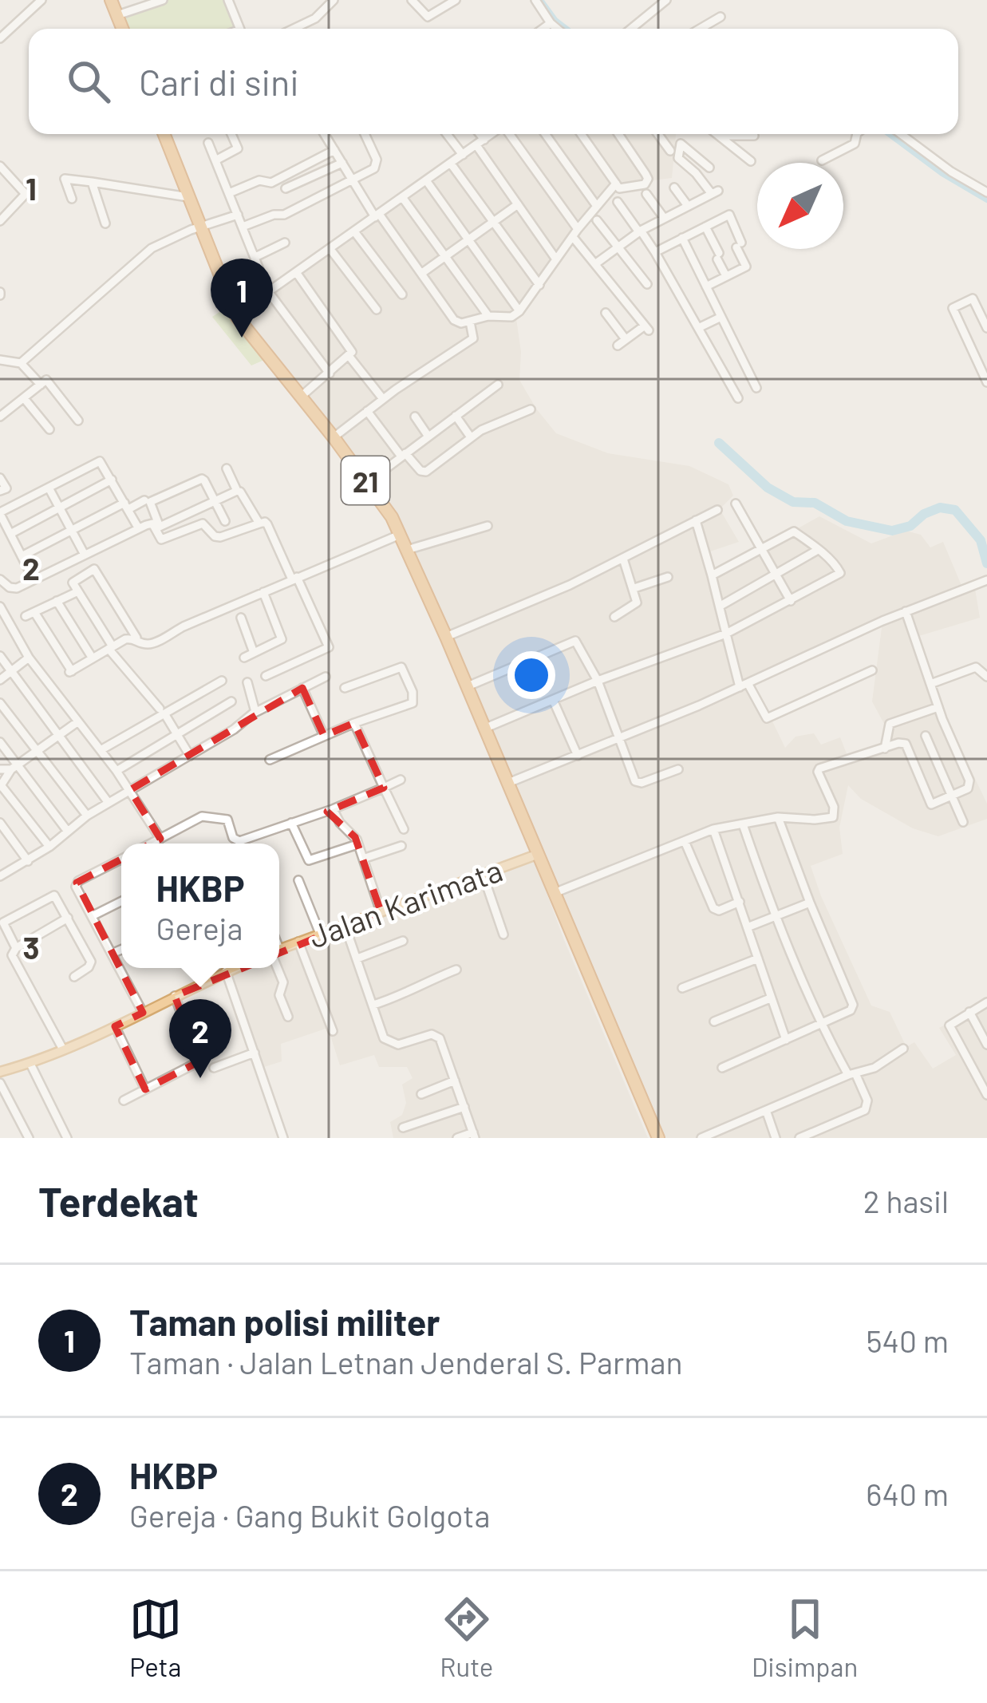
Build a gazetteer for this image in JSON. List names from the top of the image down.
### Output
{
  "streets": {
    "highway": ["21"],
    "main road": ["Jalan Karimata"]
  },
  "crossings": [
    ["21", "Jalan Karimata"]
  ],
  "north": "bottom left",
  "page": {
    "search": "Cari di sini",
    "pins": ["1", "2"],
    "popup": ["HKBP", "Gereja"],
    "heading": ["Terdekat", "2 hasil"],
    "list": [
      {
        "mark": "1",
        "name": "Taman polisi militer",
        "note": "Taman · Jalan Letnan Jenderal S. Parman",
        "value": "540 m"
      },
      {
        "mark": "2",
        "name": "HKBP",
        "note": "Gereja · Gang Bukit Golgota",
        "value": "640 m"
      }
    ],
    "nav": ["Peta", "Rute", "Disimpan"]
  },
  "grid": {
    "rows": ["1", "2", "3"]
  }
}
